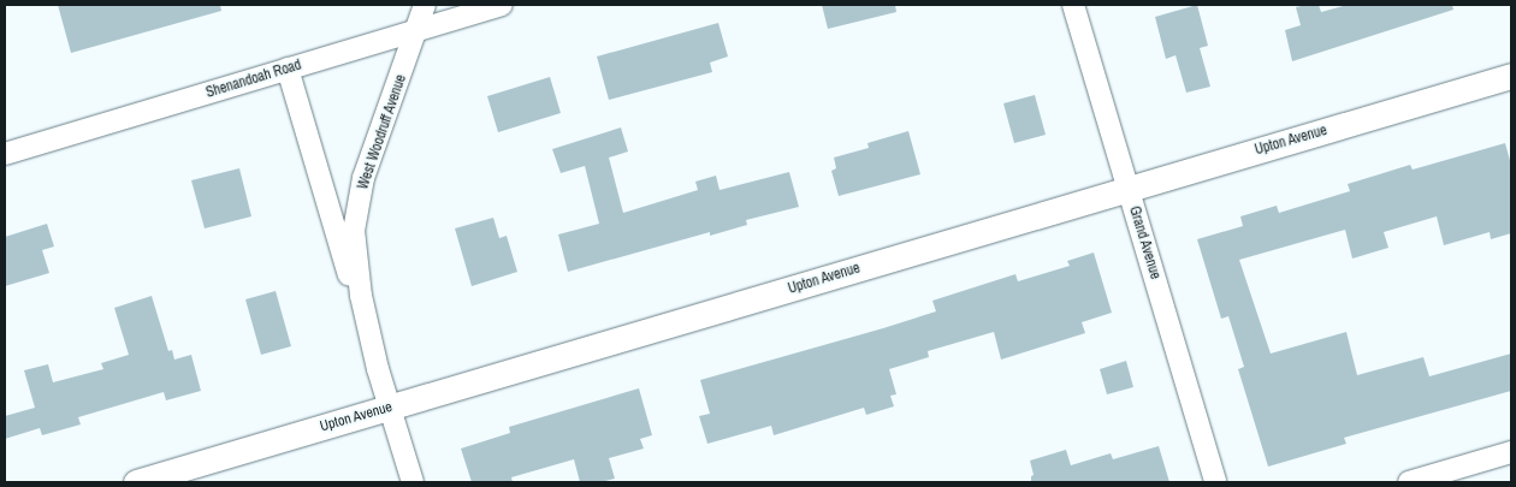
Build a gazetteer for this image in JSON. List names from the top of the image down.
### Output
{
  "streets": {
    "street": [
      "Shenandoah Road",
      "West Woodruff Avenue",
      "Upton Avenue",
      "Grand Avenue"
    ]
  },
  "crossings": [
    ["Shenandoah Road", "West Woodruff Avenue"],
    ["West Woodruff Avenue", "Upton Avenue"],
    ["Upton Avenue", "Grand Avenue"]
  ]
}
